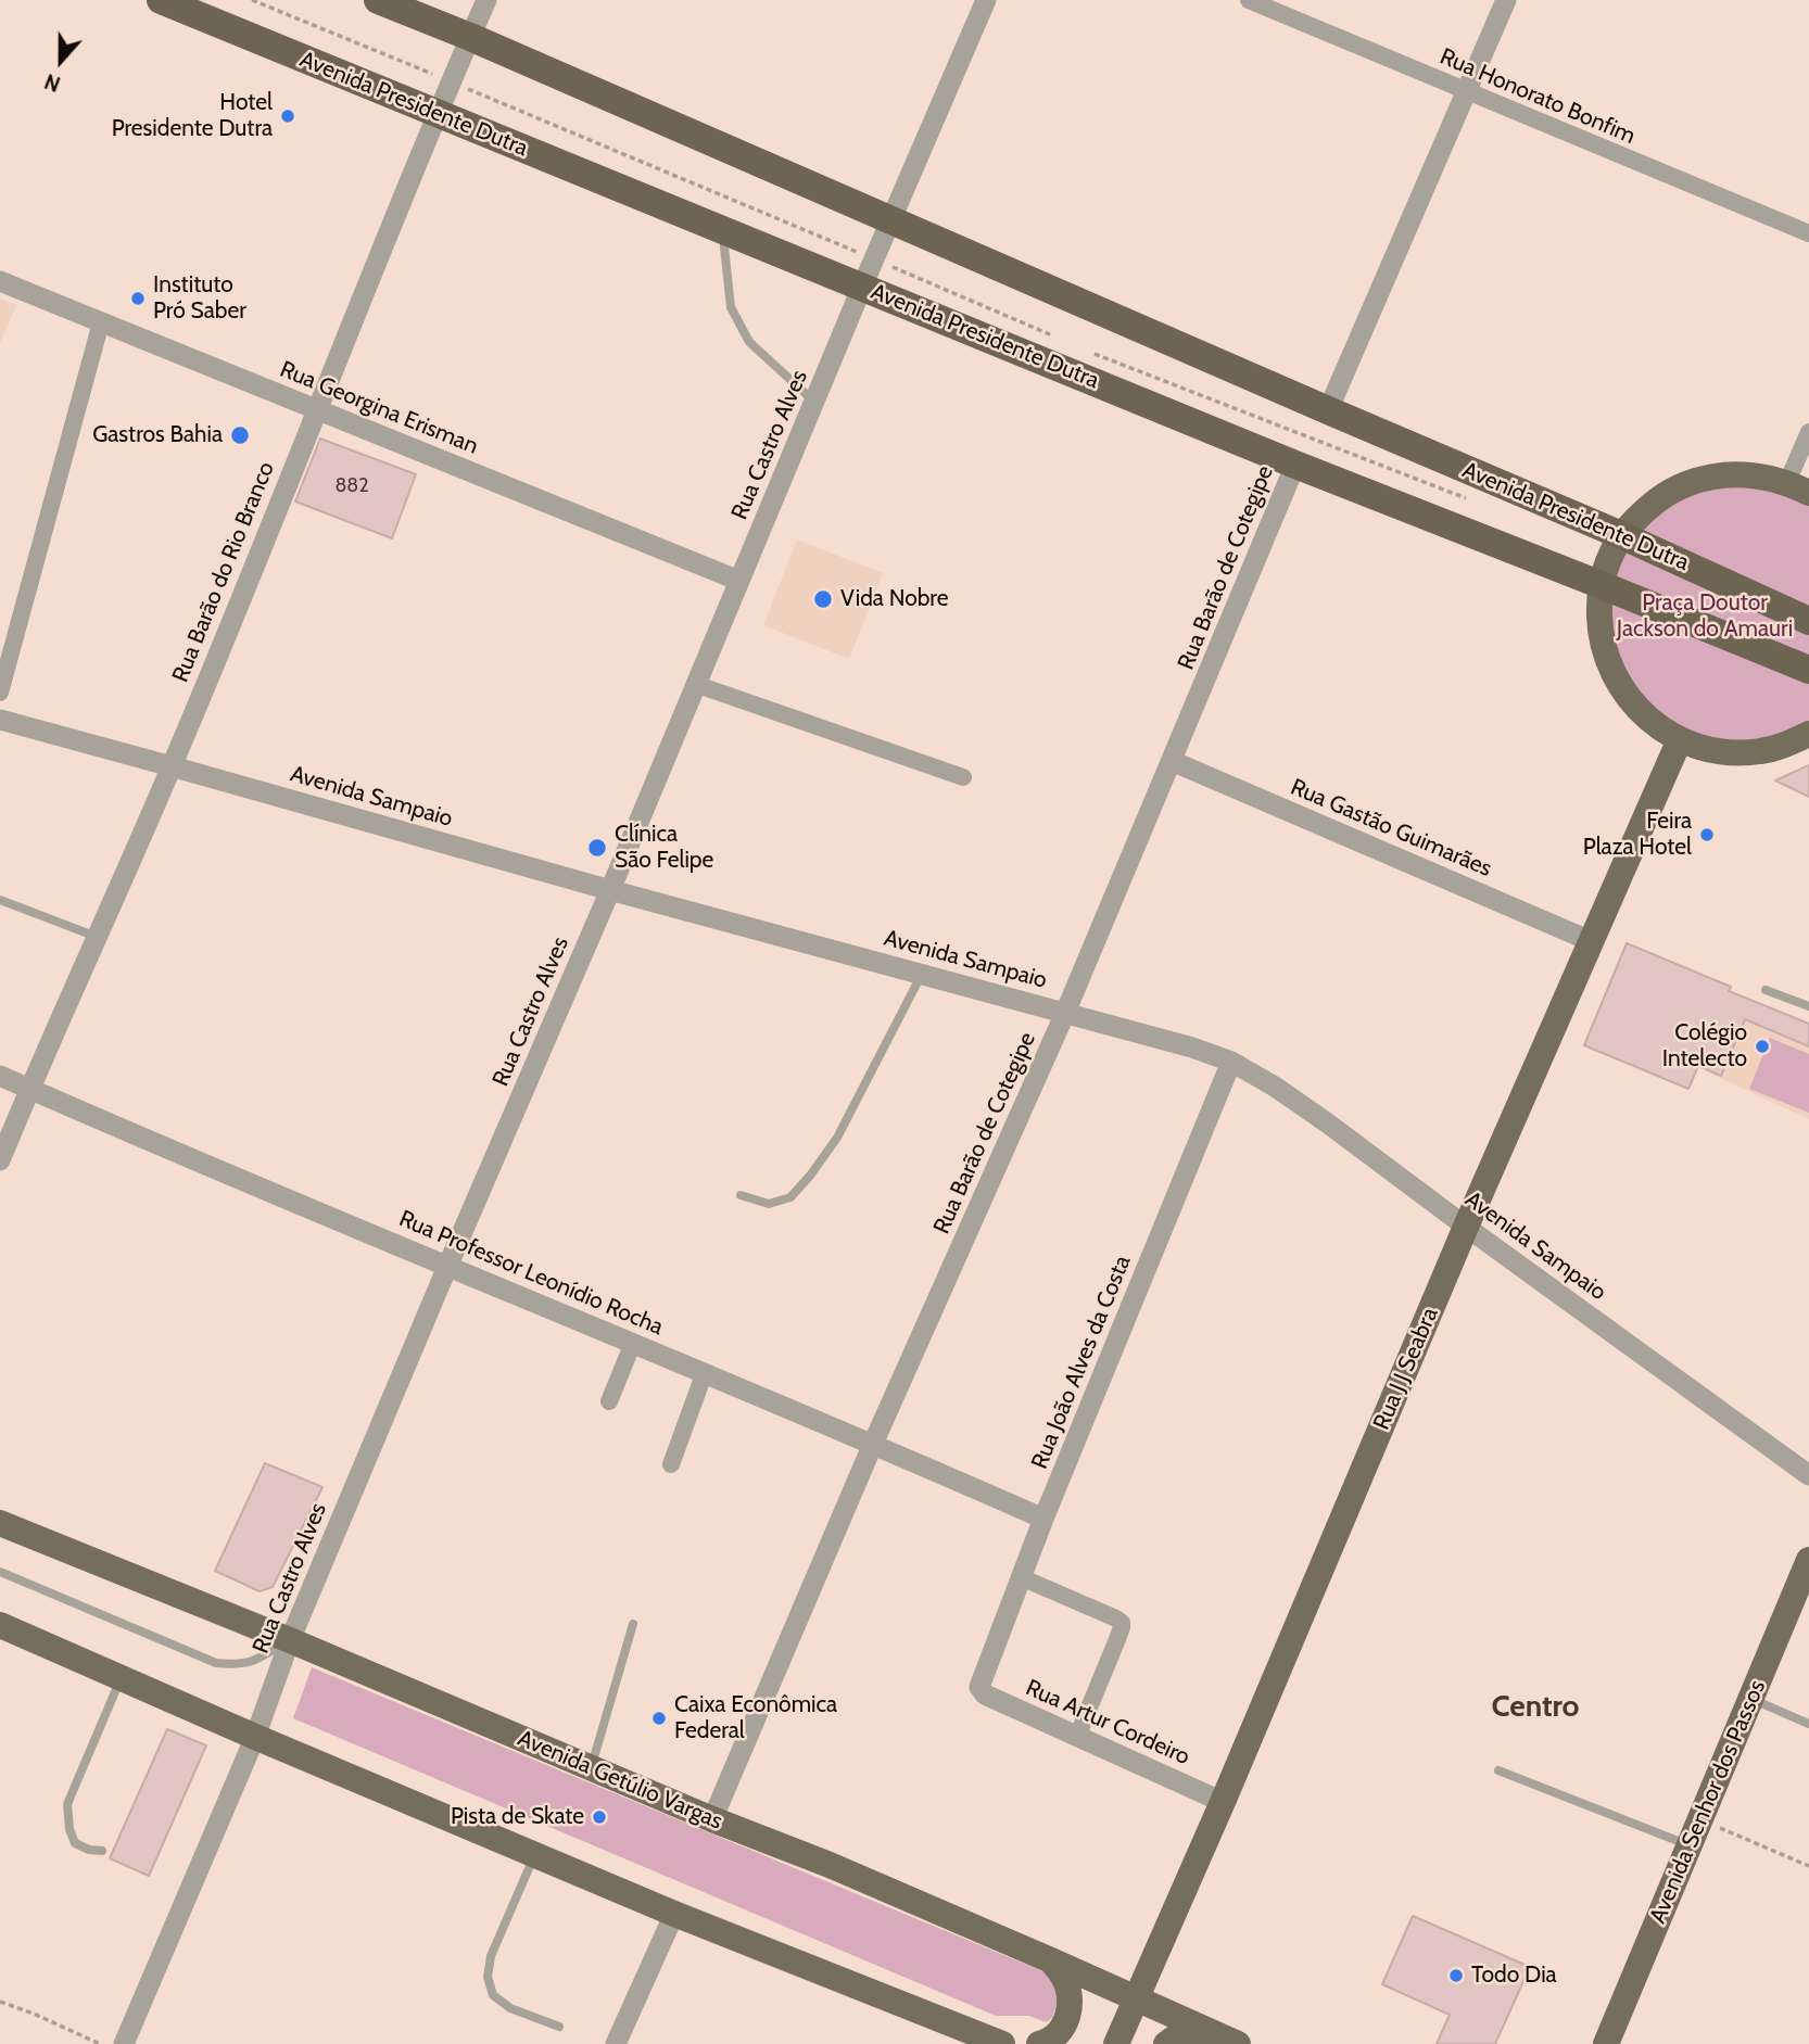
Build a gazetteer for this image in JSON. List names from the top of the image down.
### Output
{
  "streets": {
    "highway": ["Avenida Presidente Dutra"],
    "main road": ["Rua J J Seabra", "Avenida Getúlio Vargas", "Avenida Senhor dos Passos"],
    "street": [
      "Rua Honorato Bonfim",
      "Rua Georgina Erisman",
      "Rua Castro Alves",
      "Rua Barão de Cotegipe",
      "Rua Barão do Rio Branco",
      "Avenida Sampaio",
      "Rua Gastão Guimarães",
      "Rua Professor Leonídio Rocha",
      "Rua João Alves da Costa",
      "Rua Artur Cordeiro"
    ]
  },
  "crossings": [
    ["Avenida Presidente Dutra", "Rua Castro Alves"],
    ["Avenida Presidente Dutra", "Rua Barão de Cotegipe"],
    ["Avenida Presidente Dutra", "Rua Barão do Rio Branco"],
    ["Rua Georgina Erisman", "Rua Castro Alves"],
    ["Rua Georgina Erisman", "Rua Barão do Rio Branco"],
    ["Rua Castro Alves", "Avenida Sampaio"],
    ["Rua Castro Alves", "Rua Professor Leonídio Rocha"],
    ["Rua Castro Alves", "Avenida Getúlio Vargas"],
    ["Rua Barão de Cotegipe", "Avenida Sampaio"],
    ["Rua Barão de Cotegipe", "Rua Gastão Guimarães"],
    ["Rua Barão de Cotegipe", "Rua Professor Leonídio Rocha"],
    ["Rua Barão de Cotegipe", "Avenida Getúlio Vargas"],
    ["Rua Barão do Rio Branco", "Avenida Sampaio"],
    ["Rua Barão do Rio Branco", "Rua Professor Leonídio Rocha"],
    ["Avenida Sampaio", "Rua João Alves da Costa"],
    ["Avenida Sampaio", "Rua J J Seabra"],
    ["Rua Gastão Guimarães", "Rua J J Seabra"],
    ["Rua Professor Leonídio Rocha", "Rua João Alves da Costa"],
    ["Rua João Alves da Costa", "Rua Artur Cordeiro"],
    ["Rua J J Seabra", "Rua Artur Cordeiro"],
    ["Rua J J Seabra", "Avenida Getúlio Vargas"]
  ],
  "districts": ["Centro"],
  "parks": ["Praça Doutor Jackson do Amauri"],
  "places": [
    "Hotel Presidente Dutra",
    "Instituto Pró Saber",
    "Gastros Bahia",
    "Vida Nobre",
    "Feira Plaza Hotel",
    "Clínica São Felipe",
    "Colégio Intelecto",
    "Caixa Econômica Federal",
    "Pista de Skate",
    "Todo Dia"
  ],
  "house_numbers": ["882"],
  "north": "bottom"
}
